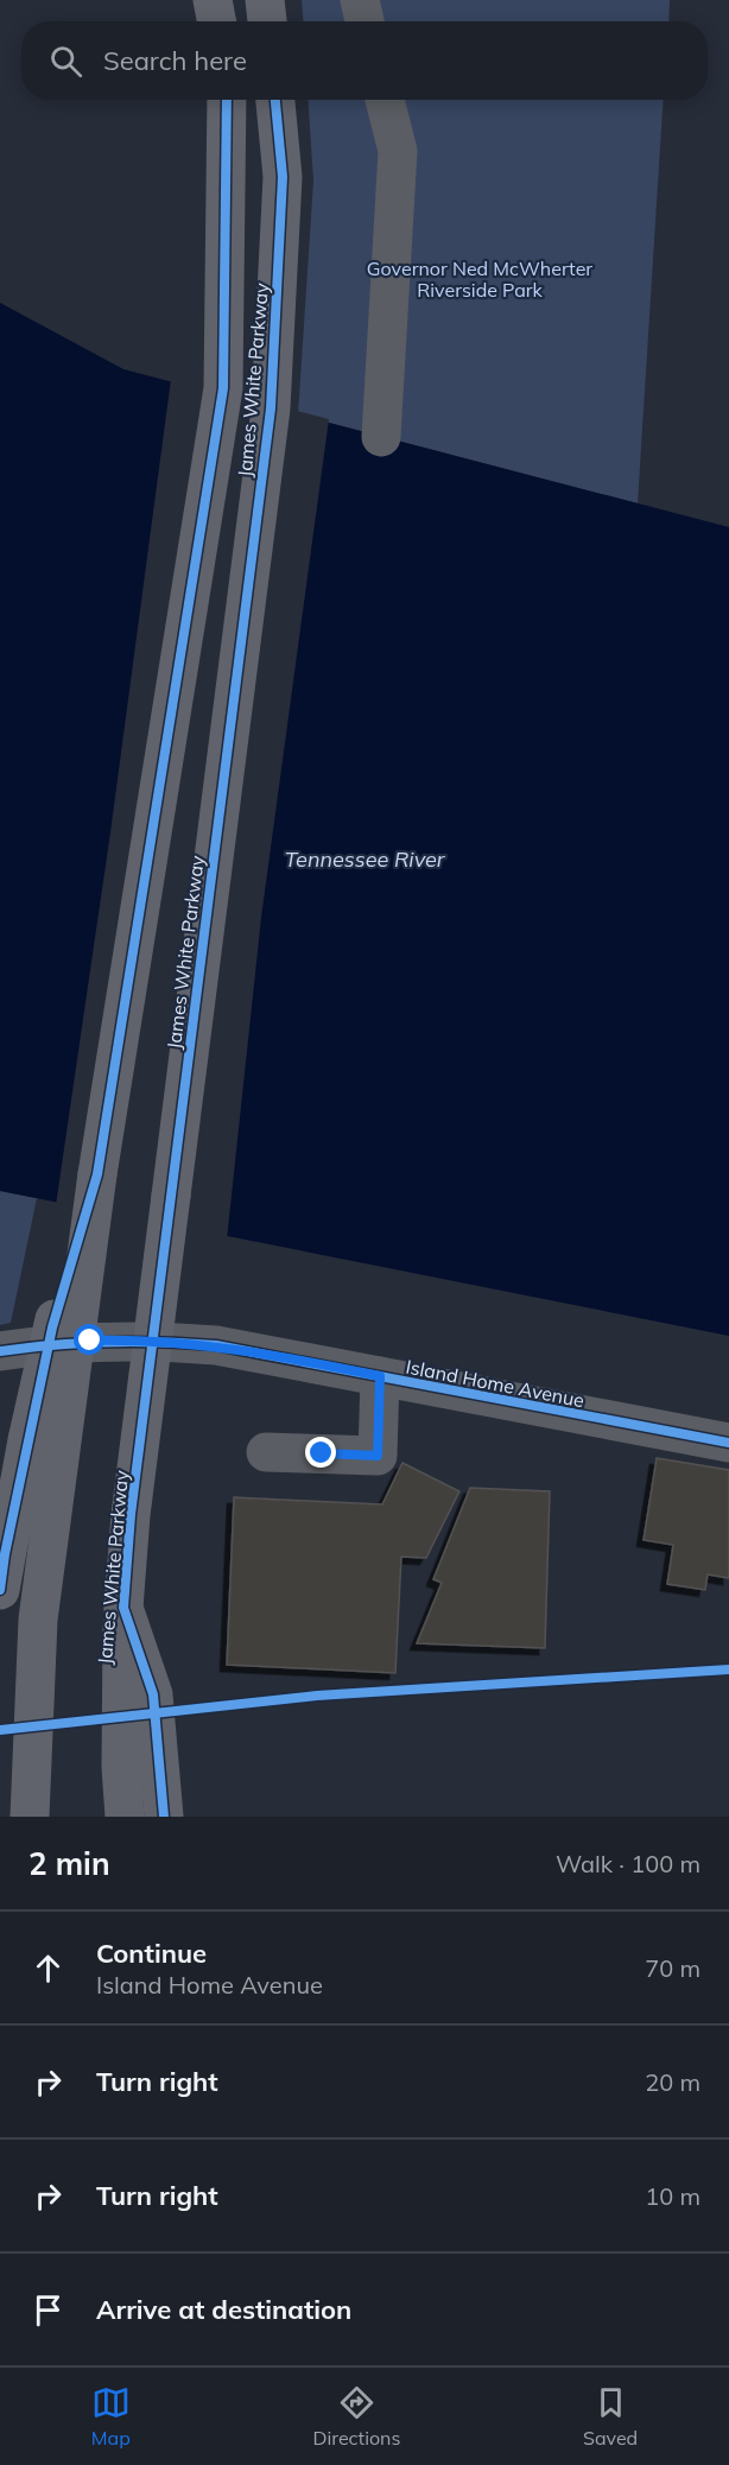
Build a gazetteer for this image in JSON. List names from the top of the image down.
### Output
{
  "streets": {
    "highway": ["James White Parkway"],
    "street": ["Island Home Avenue"]
  },
  "water": ["Tennessee River"],
  "parks": ["Governor Ned McWherter Riverside Park"],
  "page": {
    "search": "Search here",
    "heading": ["2 min", "Walk · 100 m"],
    "list": [
      ["Continue", "Island Home Avenue", "70 m"],
      ["Turn right", "20 m"],
      ["Turn right", "10 m"],
      "Arrive at destination"
    ],
    "nav": ["Map", "Directions", "Saved"]
  }
}
